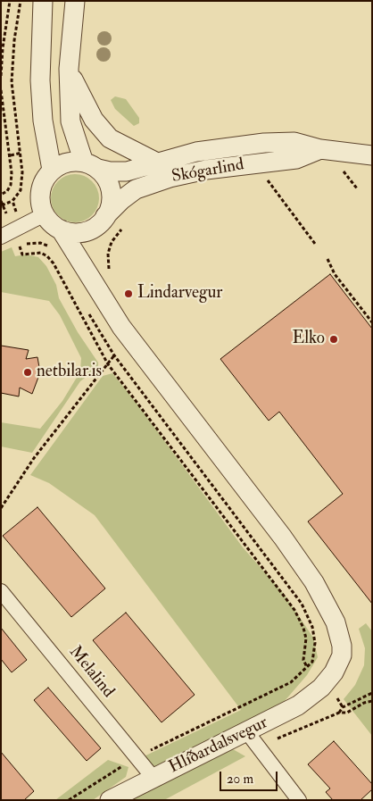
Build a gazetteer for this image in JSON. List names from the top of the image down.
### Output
{
  "streets": {
    "street": ["Skógarlind", "Melalind", "Hlíðardalsvegur"]
  },
  "crossings": [
    ["Melalind", "Hlíðardalsvegur"]
  ],
  "places": ["Lindarvegur", "Elko", "netbilar.is"],
  "scale_bar": "20 m"
}
